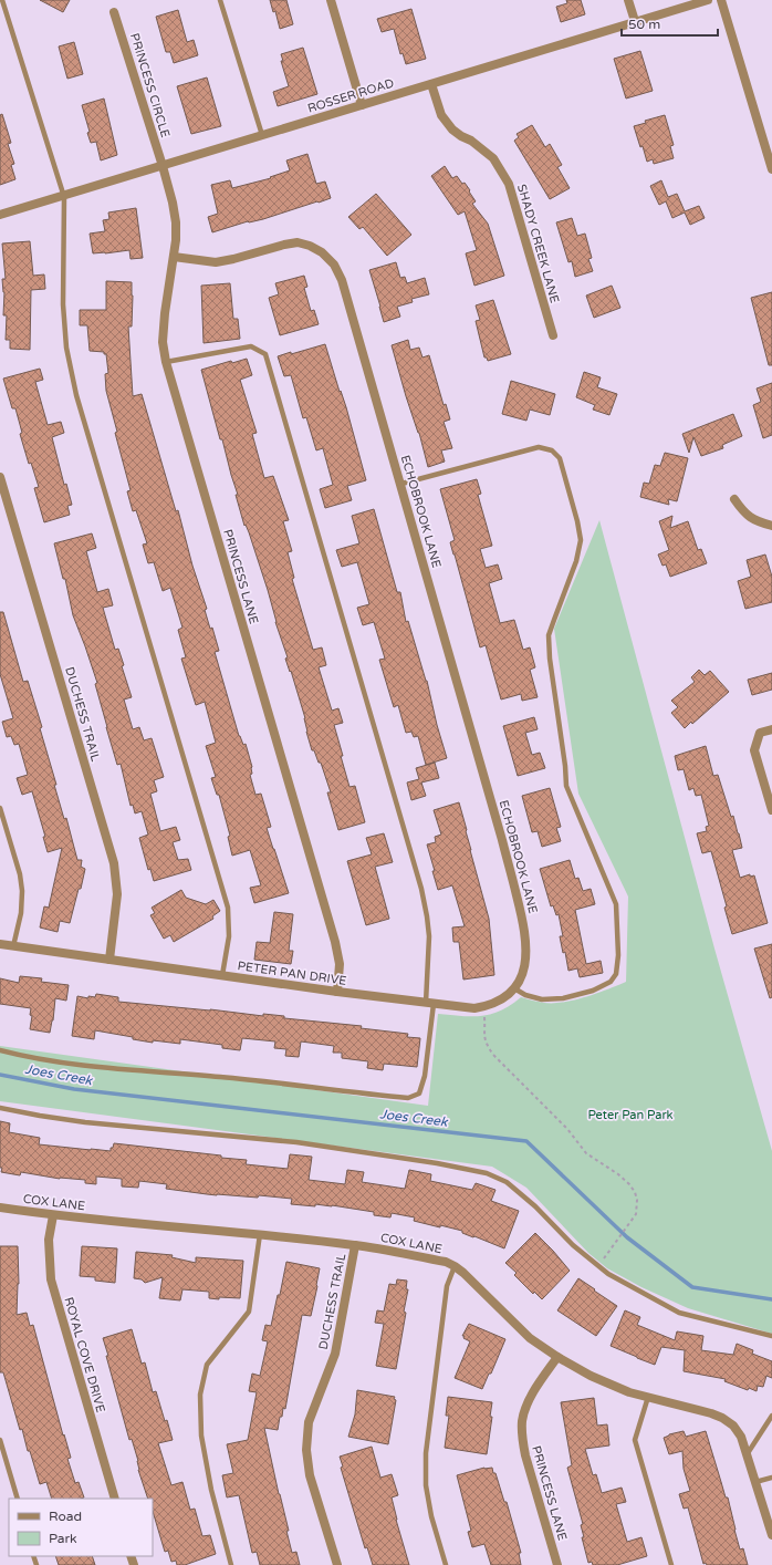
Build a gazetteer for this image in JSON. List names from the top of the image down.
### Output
{
  "streets": {
    "street": [
      "PRINCESS CIRCLE",
      "ROSSER ROAD",
      "SHADY CREEK LANE",
      "ECHOBROOK LANE",
      "PRINCESS LANE",
      "DUCHESS TRAIL",
      "PETER PAN DRIVE",
      "COX LANE",
      "ROYAL COVE DRIVE"
    ]
  },
  "crossings": [
    ["PRINCESS CIRCLE", "ROSSER ROAD"],
    ["PRINCESS CIRCLE", "PRINCESS LANE"],
    ["ROSSER ROAD", "SHADY CREEK LANE"],
    ["ROSSER ROAD", "PRINCESS LANE"],
    ["ECHOBROOK LANE", "PRINCESS LANE"],
    ["ECHOBROOK LANE", "PETER PAN DRIVE"],
    ["PRINCESS LANE", "PETER PAN DRIVE"],
    ["PRINCESS LANE", "COX LANE"],
    ["DUCHESS TRAIL", "PETER PAN DRIVE"],
    ["DUCHESS TRAIL", "COX LANE"],
    ["COX LANE", "ROYAL COVE DRIVE"]
  ],
  "water": ["Joes Creek"],
  "parks": ["Peter Pan Park"],
  "legend": ["Road", "Park"],
  "scale_bar": "50 m"
}
